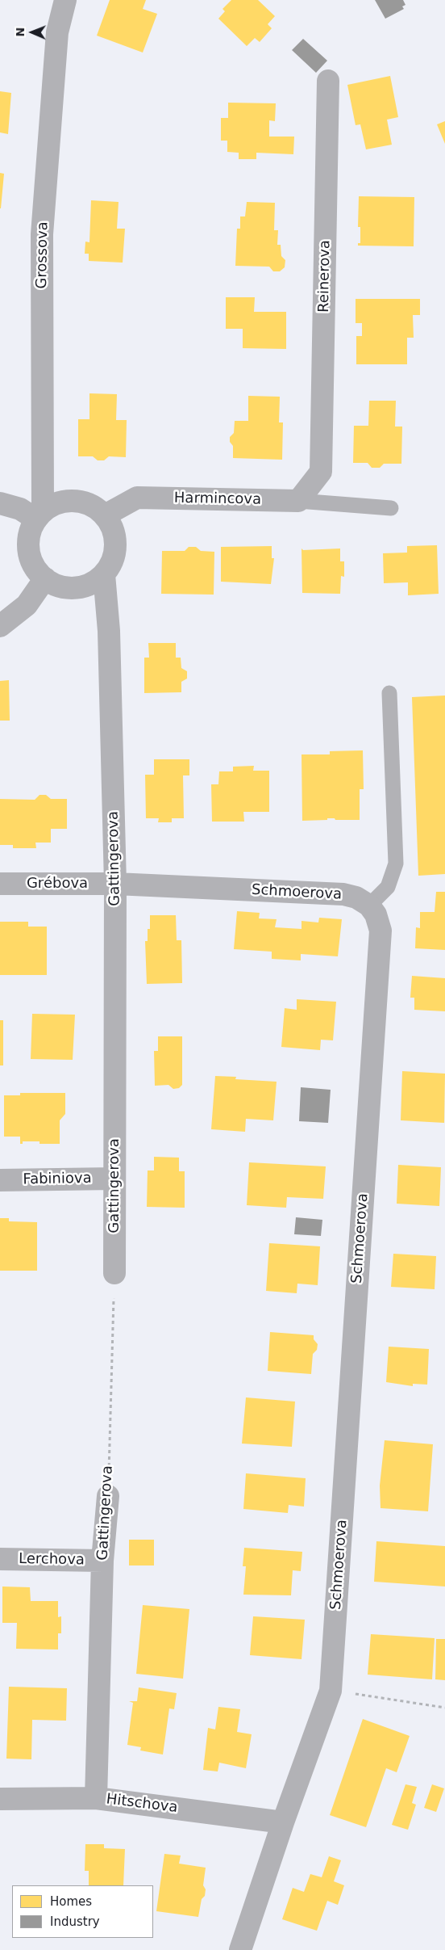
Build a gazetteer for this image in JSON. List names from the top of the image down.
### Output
{
  "streets": {
    "street": [
      "Grossova",
      "Reinerova",
      "Harmincova",
      "Gattingerova",
      "Grébova",
      "Schmoerova",
      "Fabiniova",
      "Lerchova",
      "Hitschova"
    ]
  },
  "crossings": [
    ["Grossova", "Harmincova"],
    ["Grossova", "Gattingerova"],
    ["Reinerova", "Harmincova"],
    ["Harmincova", "Gattingerova"],
    ["Gattingerova", "Grébova"],
    ["Gattingerova", "Schmoerova"],
    ["Gattingerova", "Fabiniova"],
    ["Gattingerova", "Lerchova"],
    ["Gattingerova", "Hitschova"],
    ["Grébova", "Schmoerova"],
    ["Schmoerova", "Hitschova"]
  ],
  "legend": ["Homes", "Industry"],
  "north": "left"
}
